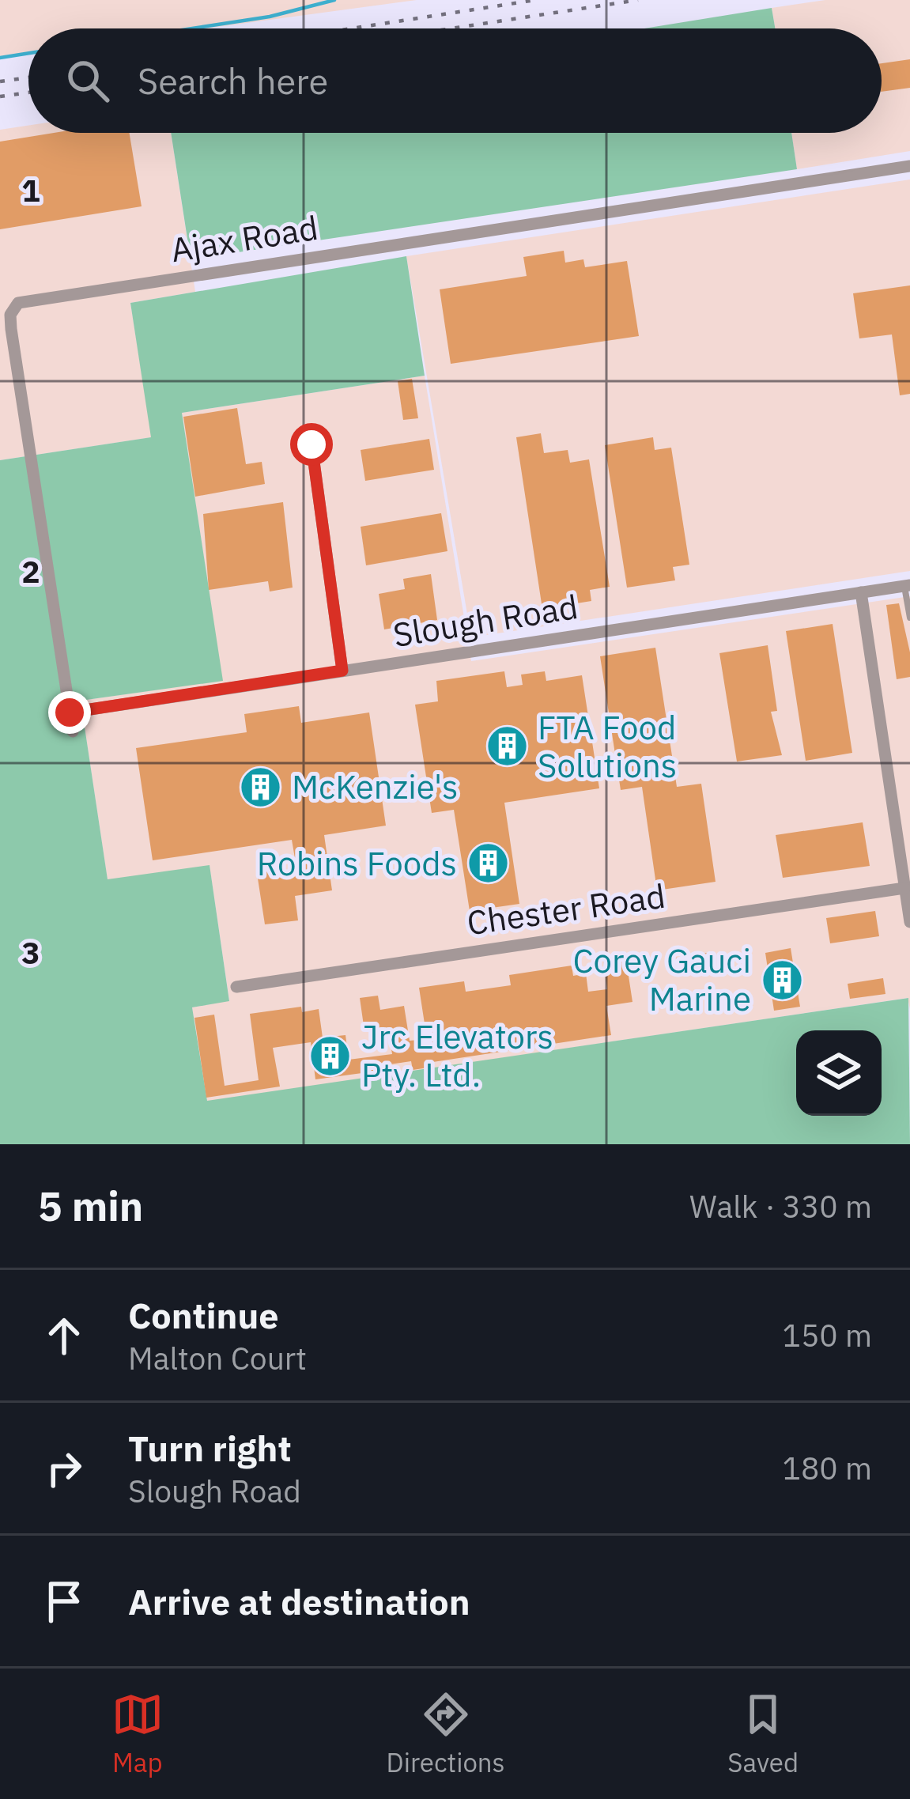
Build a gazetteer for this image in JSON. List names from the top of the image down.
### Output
{
  "streets": {
    "street": ["Ajax Road", "Slough Road", "Chester Road"]
  },
  "crossings": [
    ["Ajax Road", "Slough Road"]
  ],
  "places": {
    "building": [
      "FTA Food Solutions",
      "McKenzie's",
      "Robins Foods",
      "Corey Gauci Marine",
      "Jrc Elevators Pty. Ltd."
    ]
  },
  "page": {
    "search": "Search here",
    "heading": ["5 min", "Walk · 330 m"],
    "list": [
      ["Continue", "Malton Court", "150 m"],
      ["Turn right", "Slough Road", "180 m"],
      "Arrive at destination"
    ],
    "nav": ["Map", "Directions", "Saved"]
  },
  "grid": {
    "rows": ["1", "2", "3"]
  }
}
